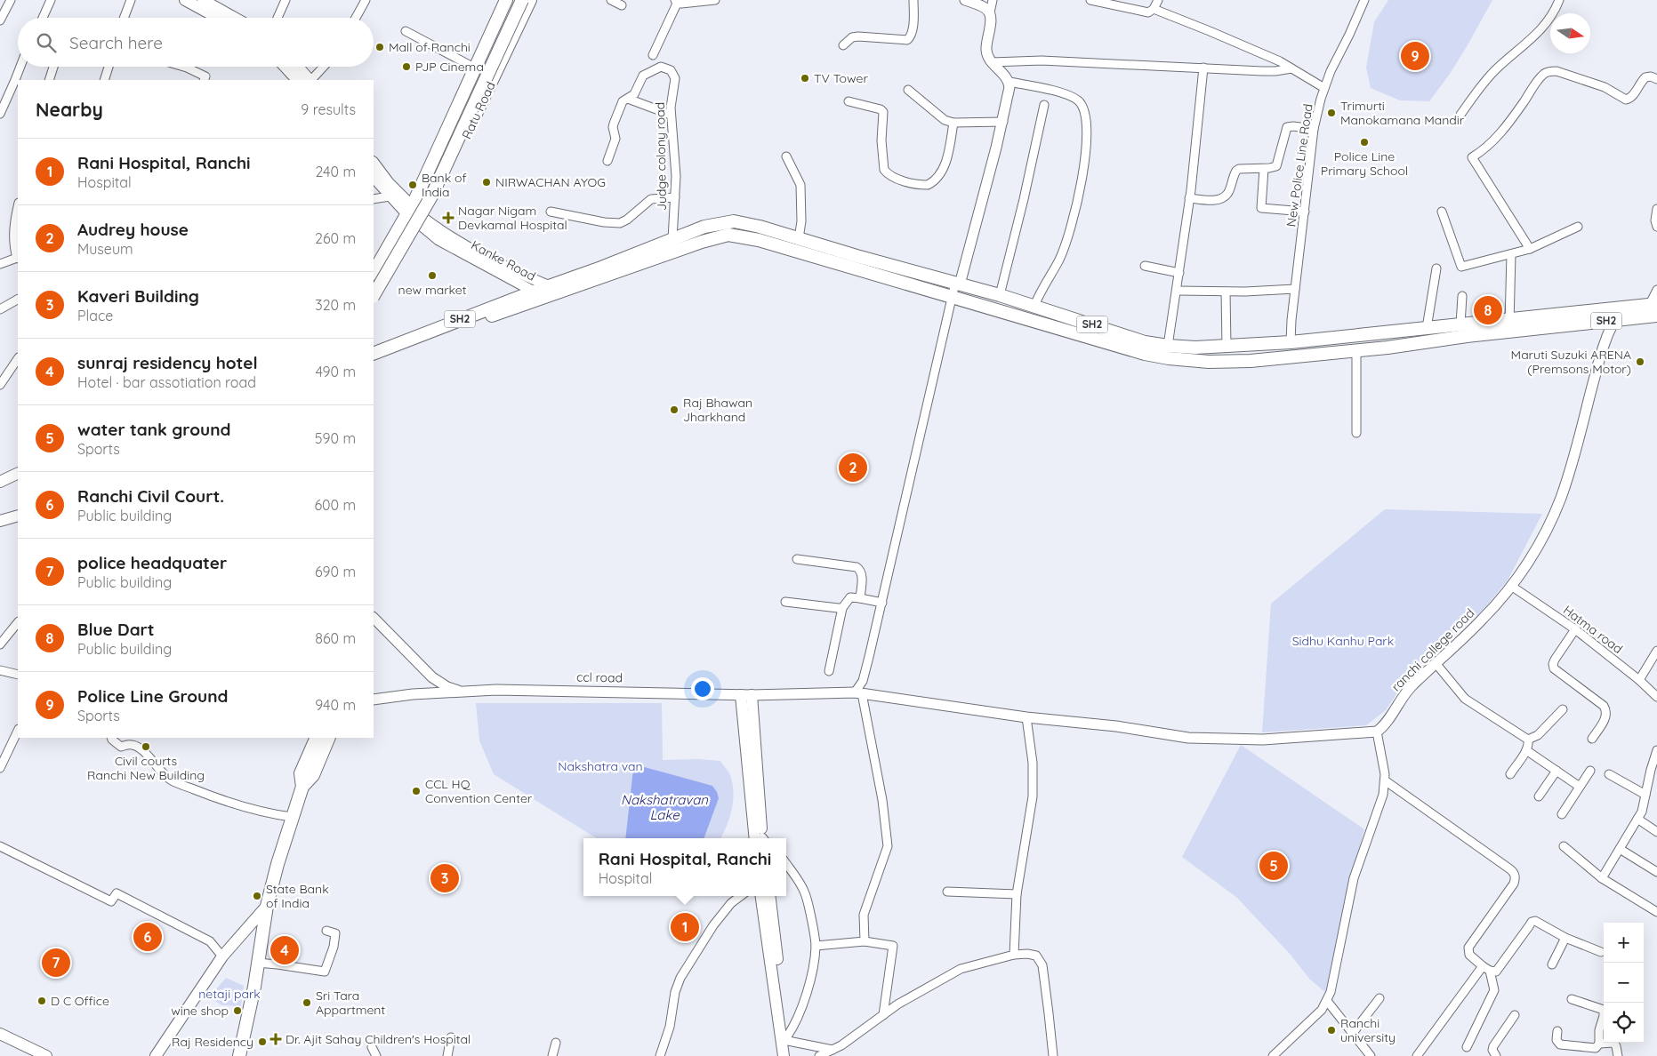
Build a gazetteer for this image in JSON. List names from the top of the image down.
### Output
{
  "streets": {
    "main road": ["Ratu Road", "SH2"],
    "street": [
      "Judge colony road",
      "New Police Line Road",
      "Kanke Road",
      "Hatma road",
      "ranchi college road",
      "ccl road"
    ]
  },
  "crossings": [
    ["Ratu Road", "Kanke Road"],
    ["Judge colony road", "SH2"],
    ["New Police Line Road", "SH2"],
    ["Kanke Road", "SH2"],
    ["SH2", "ranchi college road"],
    ["Hatma road", "ranchi college road"],
    ["ranchi college road", "ccl road"]
  ],
  "water": ["Nakshatravan Lake"],
  "parks": ["Sidhu Kanhu Park", "Nakshatra van", "netaji park"],
  "places": {
    "other": [
      "Mall of Ranchi",
      "PJP Cinema",
      "TV Tower",
      "Trimurti Manokamana Mandir",
      "Police Line Primary School",
      "NIRWACHAN AYOG",
      "Bank of India",
      "new market",
      "Maruti Suzuki ARENA (Premsons Motor)",
      "Raj Bhawan Jharkhand",
      "Civil courts Ranchi New Building",
      "CCL HQ Convention Center",
      "State Bank of India",
      "D C Office",
      "Sri Tara Appartment",
      "wine shop",
      "Ranchi university",
      "Raj Residency"
    ],
    "health": ["Nagar Nigam Devkamal Hospital", "Dr. Ajit Sahay Children's Hospital"]
  },
  "north": "right",
  "page": {
    "search": "Search here",
    "pins": [
      "9",
      "8",
      "2",
      "5",
      "3",
      "1",
      "6",
      "4",
      "7"
    ],
    "heading": ["Nearby", "9 results"],
    "list": [
      {
        "mark": "1",
        "name": "Rani Hospital, Ranchi",
        "note": "Hospital",
        "value": "240 m"
      },
      {
        "mark": "2",
        "name": "Audrey house",
        "note": "Museum",
        "value": "260 m"
      },
      {
        "mark": "3",
        "name": "Kaveri Building",
        "note": "Place",
        "value": "320 m"
      },
      {
        "mark": "4",
        "name": "sunraj residency hotel",
        "note": "Hotel · bar assotiation road",
        "value": "490 m"
      },
      {
        "mark": "5",
        "name": "water tank ground",
        "note": "Sports",
        "value": "590 m"
      },
      {
        "mark": "6",
        "name": "Ranchi Civil Court.",
        "note": "Public building",
        "value": "600 m"
      },
      {
        "mark": "7",
        "name": "police headquater",
        "note": "Public building",
        "value": "690 m"
      },
      {
        "mark": "8",
        "name": "Blue Dart",
        "note": "Public building",
        "value": "860 m"
      },
      {
        "mark": "9",
        "name": "Police Line Ground",
        "note": "Sports",
        "value": "940 m"
      }
    ],
    "popup": ["Rani Hospital, Ranchi", "Hospital"],
    "map_buttons": ["+", "−"]
  }
}
